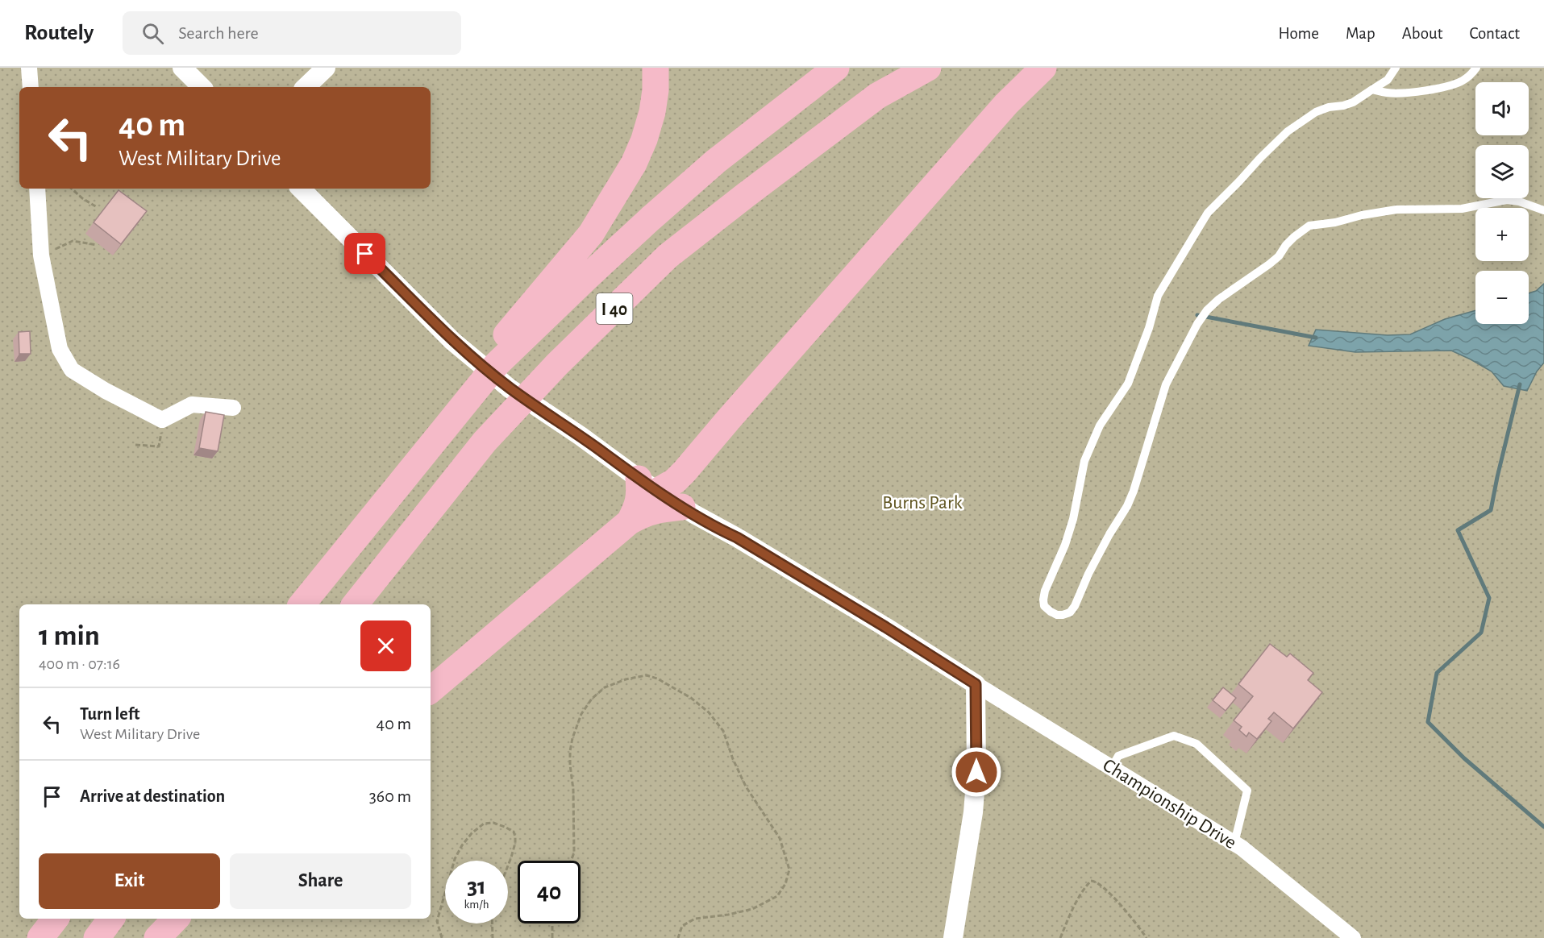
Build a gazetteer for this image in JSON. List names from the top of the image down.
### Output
{
  "streets": {
    "highway": ["I 40"],
    "street": ["Championship Drive"]
  },
  "parks": ["Burns Park"],
  "page": {
    "header": "Routely",
    "search": "Search here",
    "nav": [
      "Home",
      "Map",
      "About",
      "Contact"
    ],
    "map_buttons": ["+", "−"],
    "turn": ["40 m", "West Military Drive"],
    "heading": ["1 min", "400 m · 07:16"],
    "list": [
      {
        "name": "Turn left",
        "note": "West Military Drive",
        "value": "40 m"
      },
      {
        "name": "Arrive at destination",
        "value": "360 m"
      }
    ],
    "buttons": ["Exit", "Share"],
    "speed": "31 km/h",
    "limit": "40"
  }
}
